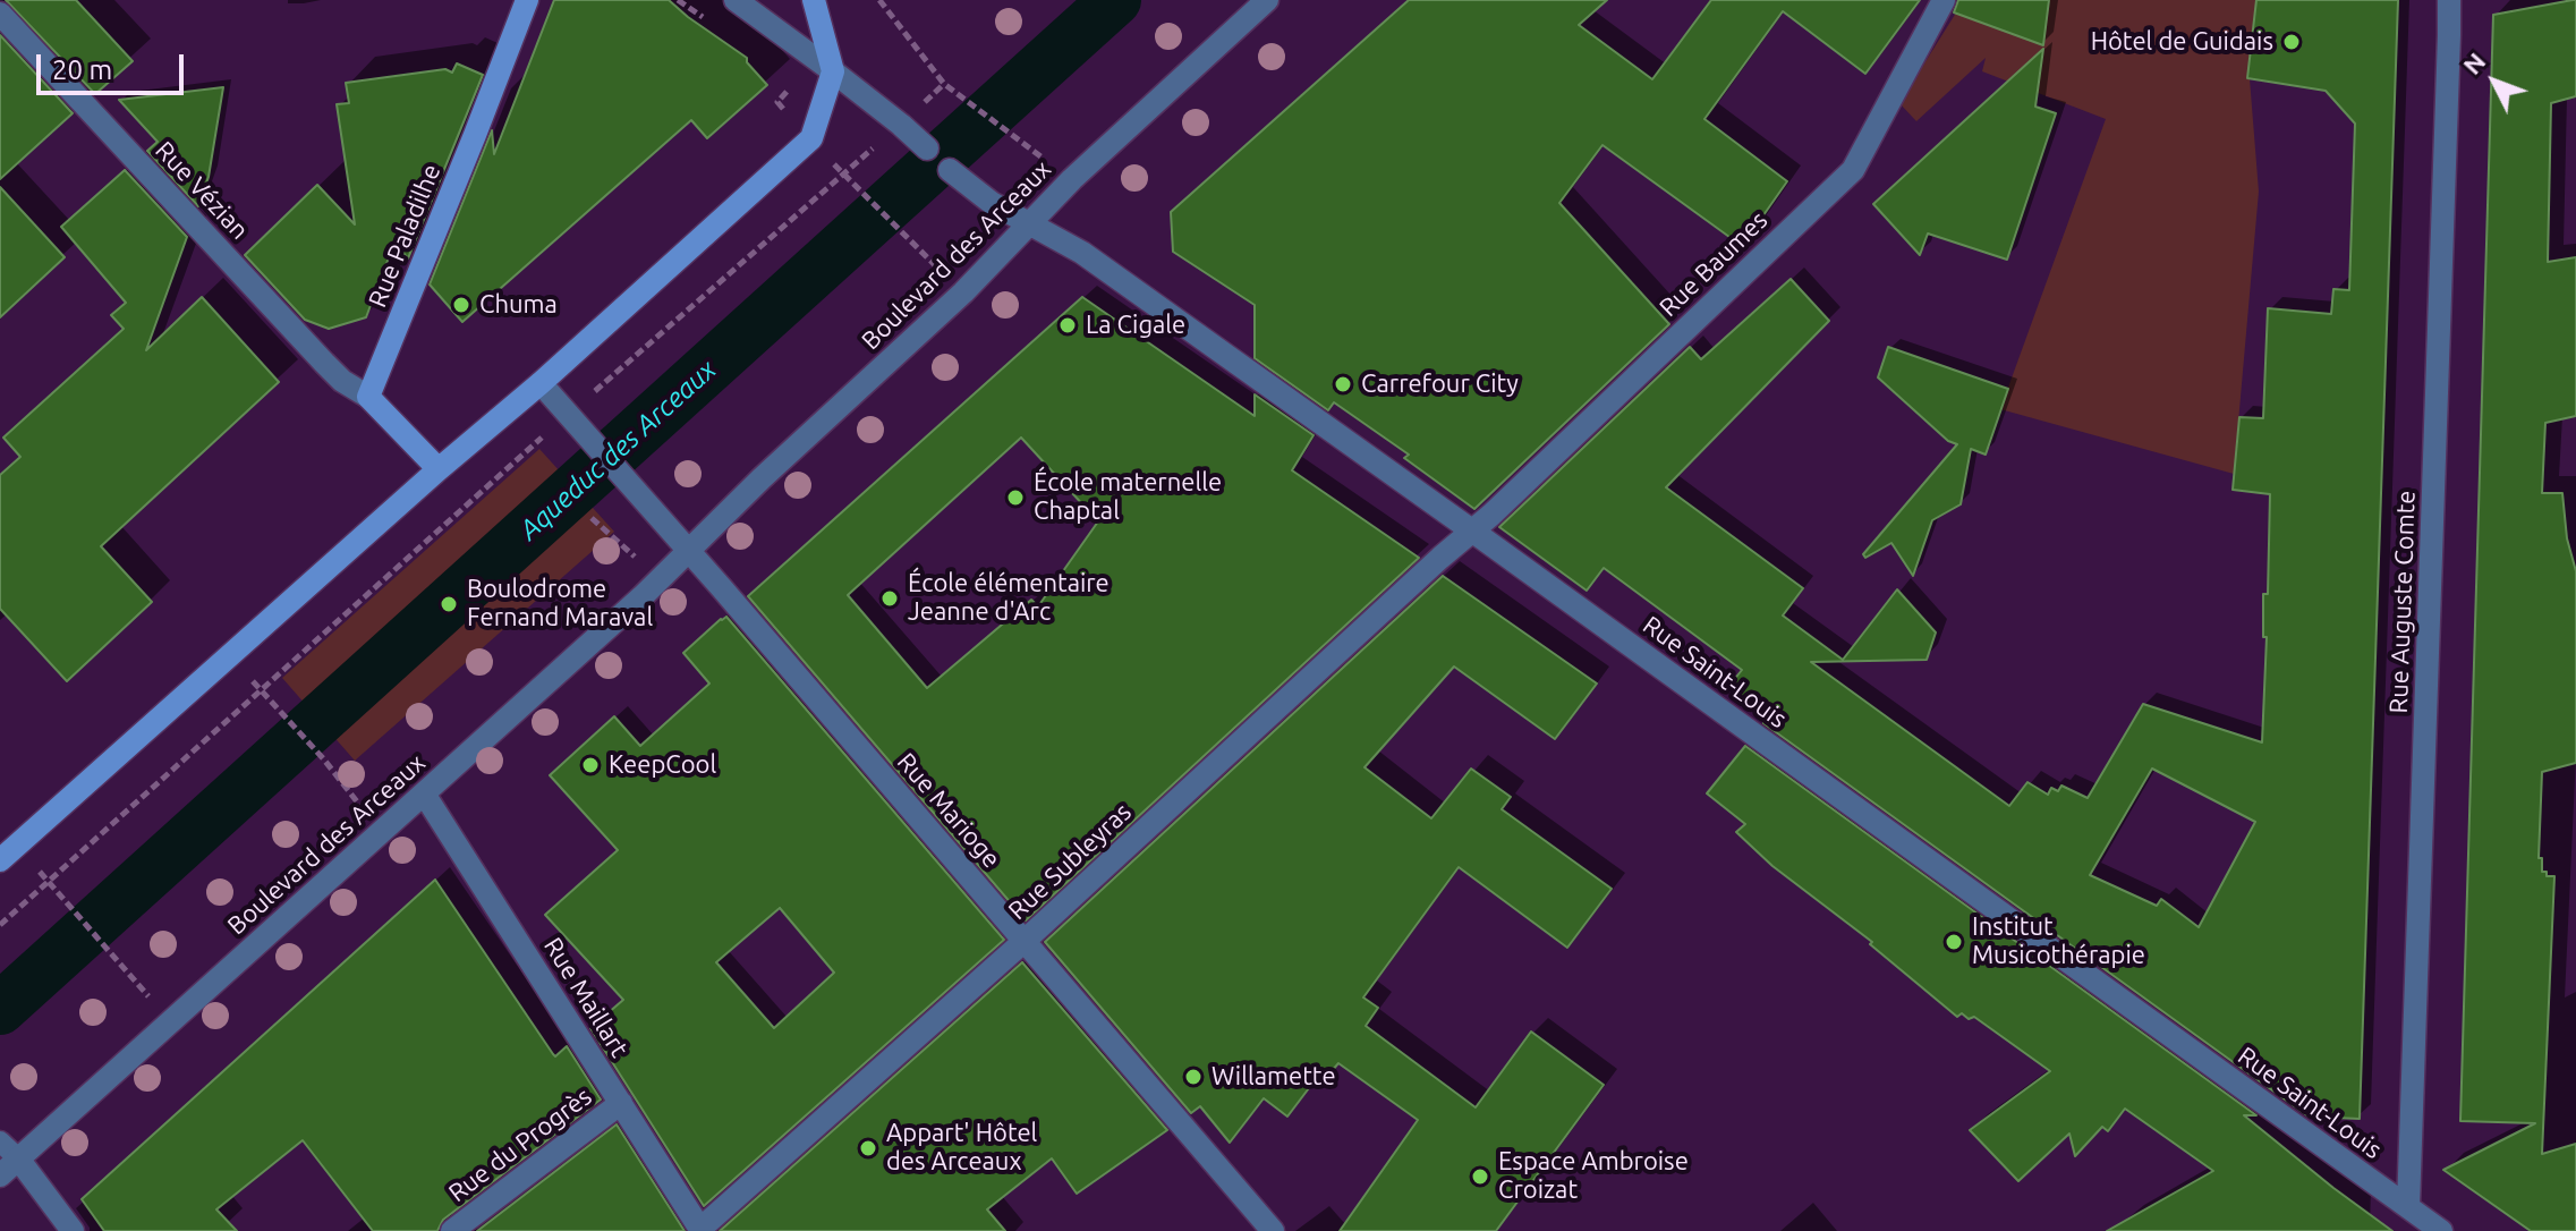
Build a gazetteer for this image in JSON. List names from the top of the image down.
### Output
{
  "streets": {
    "street": [
      "Rue Vézian",
      "Rue Paladilhe",
      "Boulevard des Arceaux",
      "Rue Baumes",
      "Rue Auguste Comte",
      "Rue Saint-Louis",
      "Rue Marioge",
      "Rue Subleyras",
      "Rue Maillart",
      "Rue du Progrès"
    ]
  },
  "crossings": [
    ["Rue Vézian", "Rue Paladilhe"],
    ["Boulevard des Arceaux", "Rue Saint-Louis"],
    ["Boulevard des Arceaux", "Rue Marioge"],
    ["Boulevard des Arceaux", "Rue Maillart"],
    ["Rue Baumes", "Rue Saint-Louis"],
    ["Rue Baumes", "Rue Subleyras"],
    ["Rue Auguste Comte", "Rue Saint-Louis"],
    ["Rue Saint-Louis", "Rue Subleyras"],
    ["Rue Marioge", "Rue Subleyras"],
    ["Rue Subleyras", "Rue Maillart"],
    ["Rue Maillart", "Rue du Progrès"]
  ],
  "water": ["Aqueduc des Arceaux"],
  "places": [
    "Hôtel de Guidais",
    "Chuma",
    "La Cigale",
    "Carrefour City",
    "École maternelle Chaptal",
    "École élémentaire Jeanne d'Arc",
    "Boulodrome Fernand Maraval",
    "KeepCool",
    "Institut Musicothérapie",
    "Willamette",
    "Appart' Hôtel des Arceaux",
    "Espace Ambroise Croizat"
  ],
  "scale_bar": "20 m",
  "north": "top left"
}
